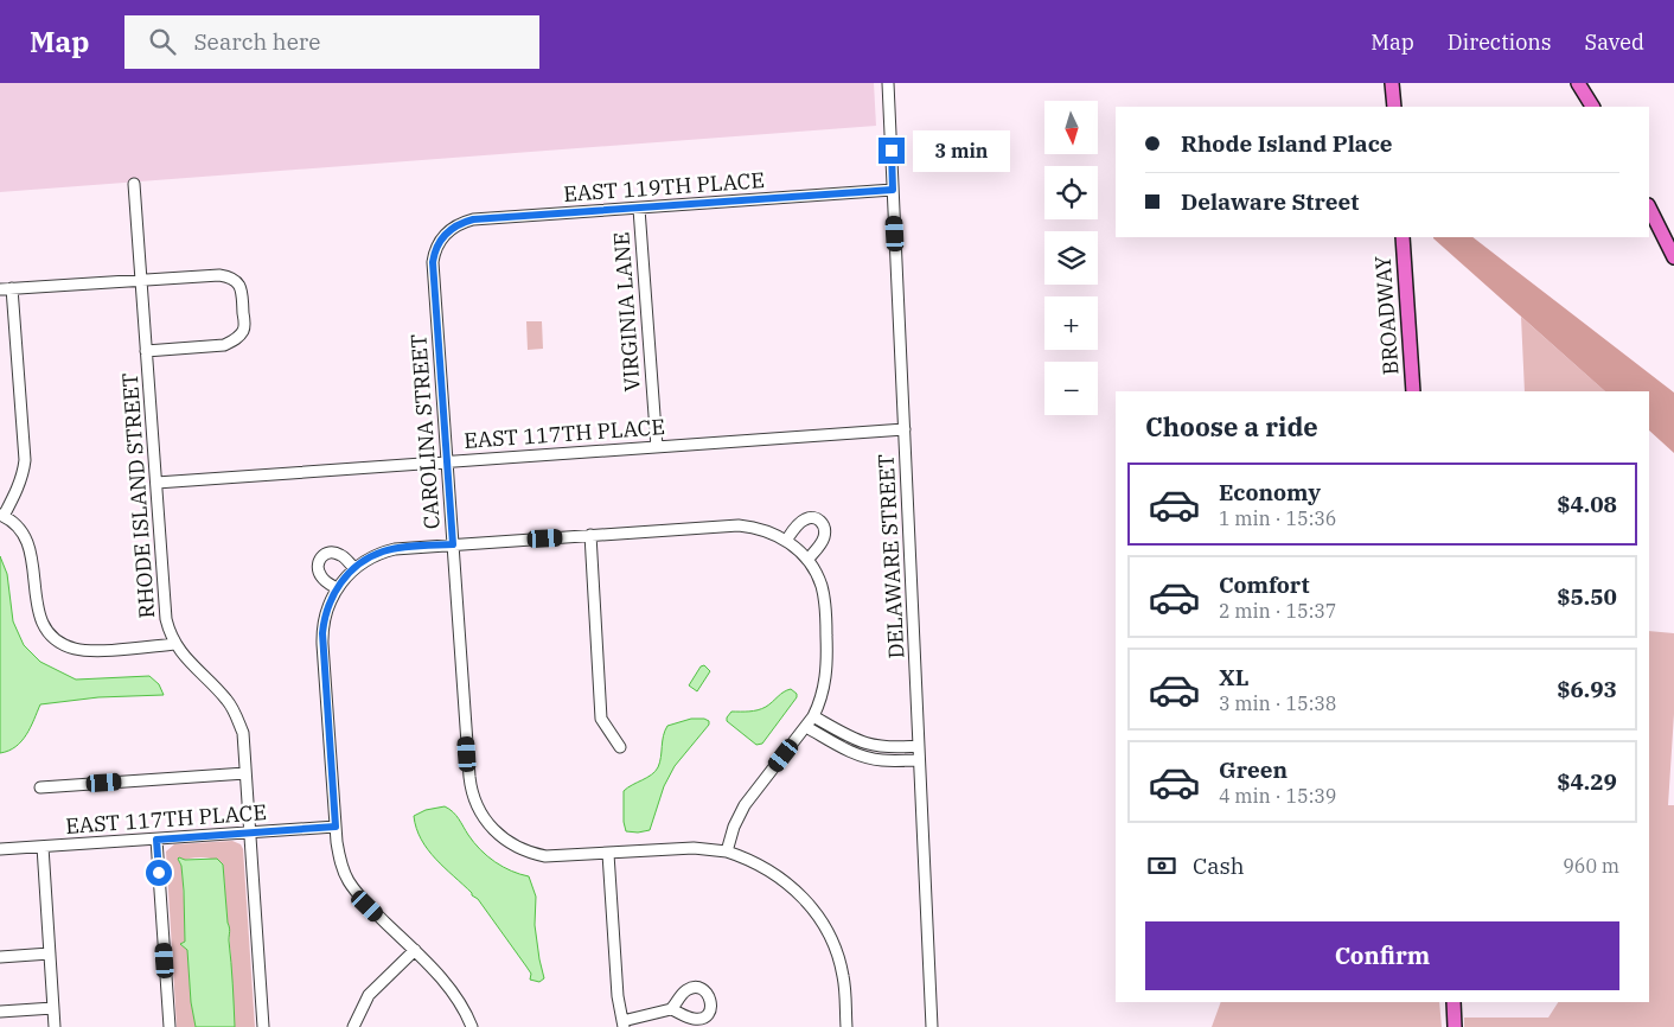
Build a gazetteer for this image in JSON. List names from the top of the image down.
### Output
{
  "streets": {
    "main road": ["BROADWAY"],
    "street": [
      "EAST 119TH PLACE",
      "VIRGINIA LANE",
      "CAROLINA STREET",
      "EAST 117TH PLACE",
      "RHODE ISLAND STREET",
      "DELAWARE STREET"
    ]
  },
  "crossings": [
    ["EAST 119TH PLACE", "VIRGINIA LANE"],
    ["EAST 119TH PLACE", "CAROLINA STREET"],
    ["EAST 119TH PLACE", "DELAWARE STREET"],
    ["VIRGINIA LANE", "EAST 117TH PLACE"],
    ["CAROLINA STREET", "EAST 117TH PLACE"],
    ["EAST 117TH PLACE", "RHODE ISLAND STREET"],
    ["EAST 117TH PLACE", "DELAWARE STREET"]
  ],
  "north": "bottom",
  "page": {
    "header": "Map",
    "search": "Search here",
    "nav": ["Map", "Directions", "Saved"],
    "map_buttons": ["+", "−"],
    "banner": ["Rhode Island Place", "Delaware Street"],
    "bubble": "3 min",
    "heading": "Choose a ride",
    "list": [
      {
        "name": "Economy",
        "note": "1 min · 15:36",
        "value": "$4.08"
      },
      {
        "name": "Comfort",
        "note": "2 min · 15:37",
        "value": "$5.50"
      },
      {
        "name": "XL",
        "note": "3 min · 15:38",
        "value": "$6.93"
      },
      {
        "name": "Green",
        "note": "4 min · 15:39",
        "value": "$4.29"
      }
    ],
    "pay": ["Cash", "960 m"],
    "buttons": "Confirm"
  }
}
